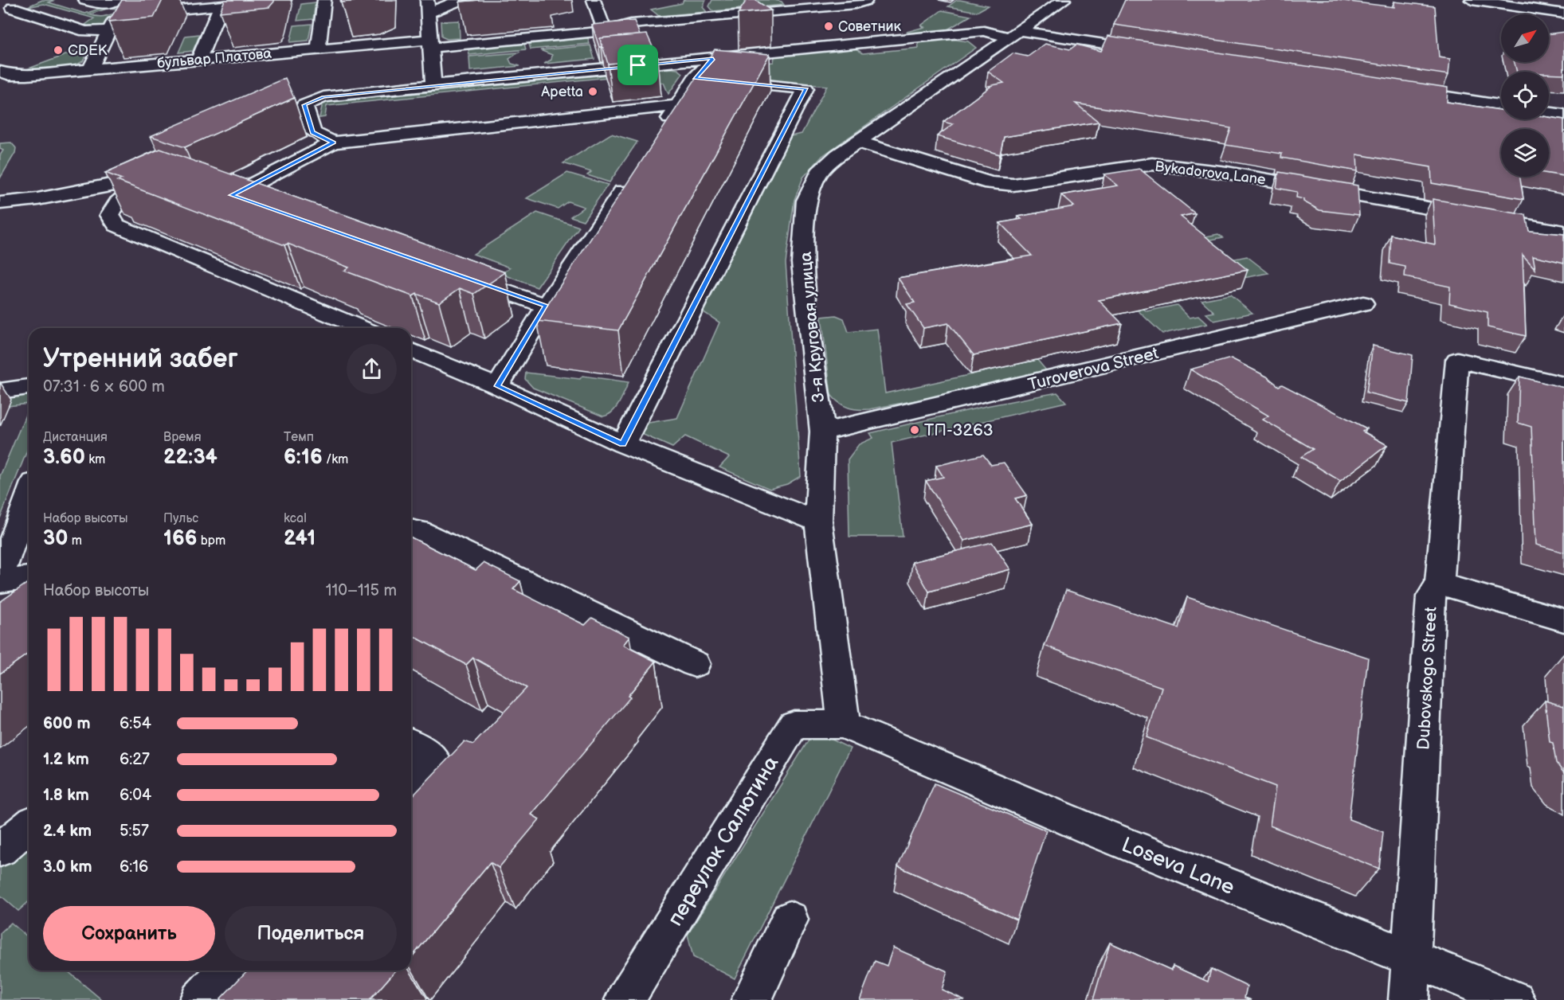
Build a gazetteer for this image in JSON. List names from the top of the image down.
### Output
{
  "streets": {
    "street": [
      "бульвар Платова",
      "Bykadorova Lane",
      "3-я Круговая улица",
      "Turoverova Street",
      "Dubovskogo Street",
      "переулок Салютина",
      "Loseva Lane"
    ]
  },
  "crossings": [
    ["Bykadorova Lane", "3-я Круговая улица"],
    ["3-я Круговая улица", "Turoverova Street"],
    ["3-я Круговая улица", "переулок Салютина"],
    ["3-я Круговая улица", "Loseva Lane"],
    ["Dubovskogo Street", "Loseva Lane"],
    ["переулок Салютина", "Loseva Lane"]
  ],
  "places": [
    "Советник",
    "CDEK",
    "Apetta",
    "ТП-3263"
  ],
  "north": "top right",
  "page": {
    "heading": ["Утренний забег", "07:31 · 6 × 600 m"],
    "stats": [
      ["Дистанция", "3.60 km"],
      ["Время", "22:34"],
      ["Темп", "6:16 /km"],
      ["Набор высоты", "30 m"],
      ["Пульс", "166 bpm"],
      ["kcal", "241"]
    ],
    "chart": ["Набор высоты", "110–115 m"],
    "list": [
      {
        "name": "600 m",
        "note": "6:54"
      },
      {
        "name": "1.2 km",
        "note": "6:27"
      },
      {
        "name": "1.8 km",
        "note": "6:04"
      },
      {
        "name": "2.4 km",
        "note": "5:57"
      },
      {
        "name": "3.0 km",
        "note": "6:16"
      }
    ],
    "buttons": ["Сохранить", "Поделиться"]
  }
}
